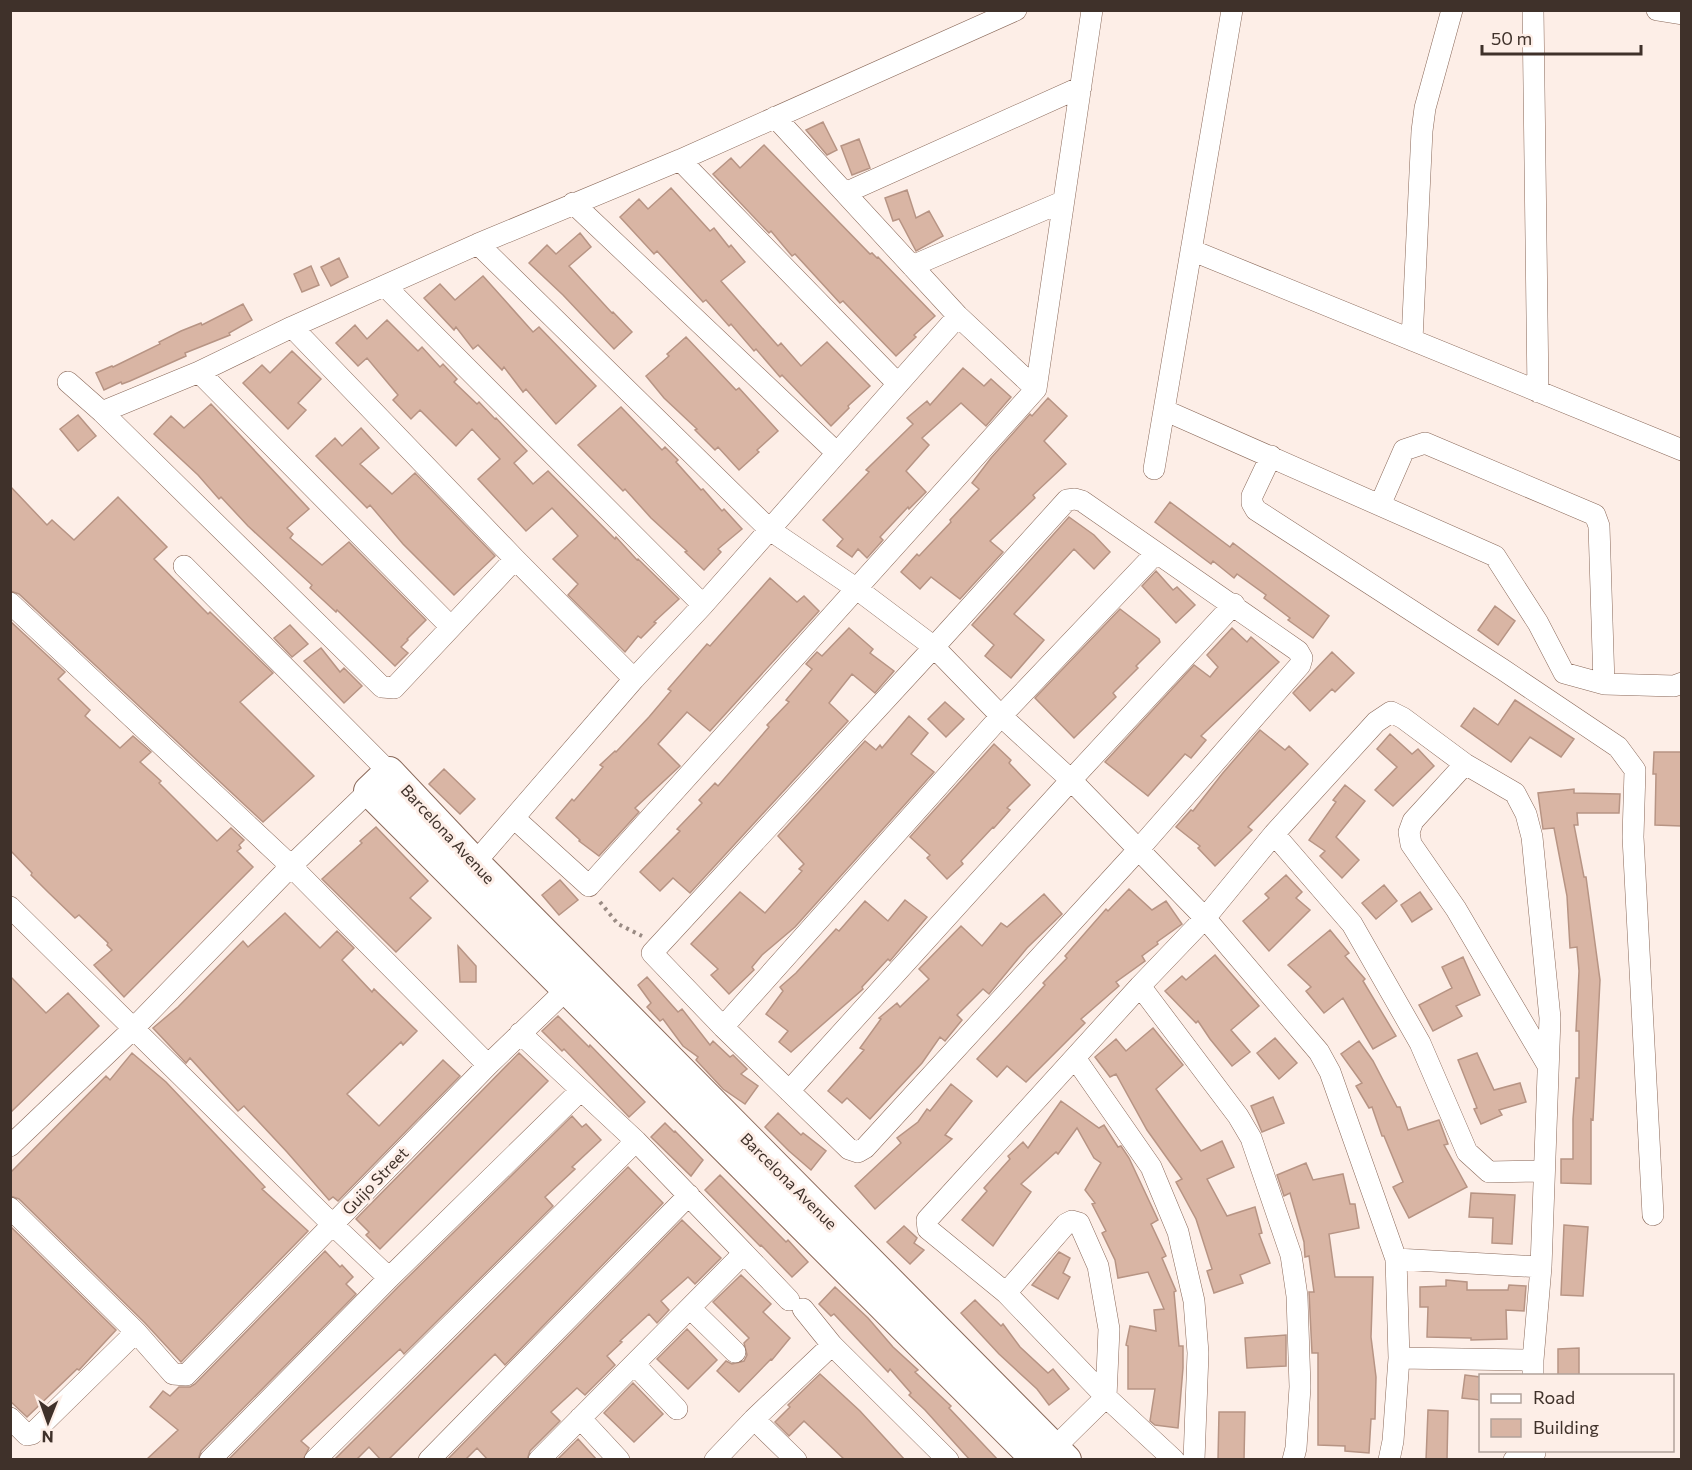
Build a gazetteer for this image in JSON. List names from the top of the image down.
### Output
{
  "streets": {
    "street": ["Barcelona Avenue", "Guijo Street"]
  },
  "crossings": [
    ["Barcelona Avenue", "Guijo Street"]
  ],
  "legend": ["Road", "Building"],
  "scale_bar": "50 m",
  "north": "bottom"
}
